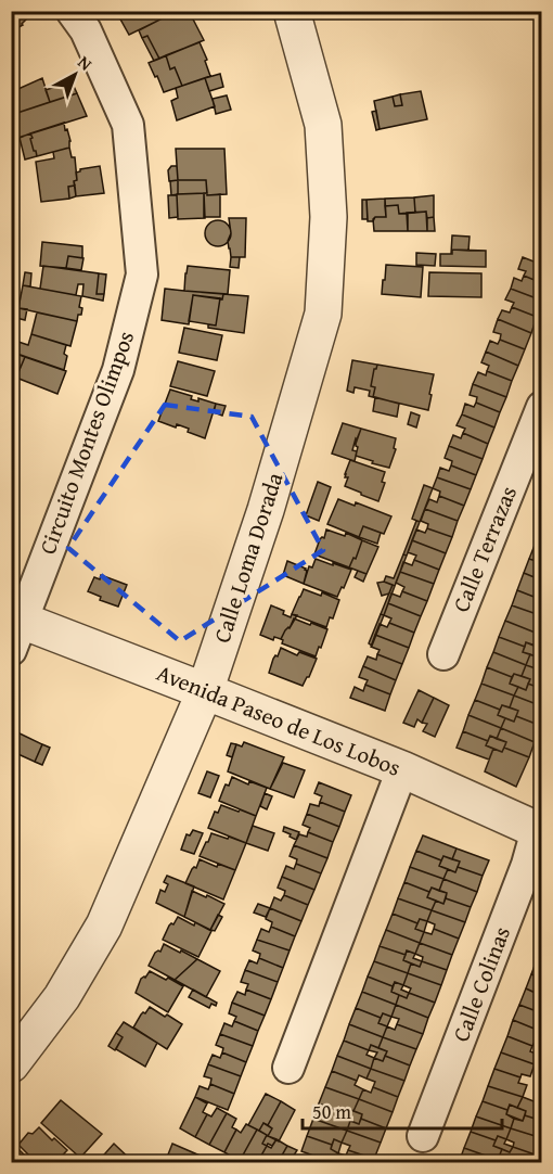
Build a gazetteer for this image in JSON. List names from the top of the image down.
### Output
{
  "streets": {
    "street": [
      "Circuito Montes Olimpos",
      "Calle Terrazas",
      "Calle Loma Dorada",
      "Avenida Paseo de Los Lobos",
      "Calle Colinas"
    ]
  },
  "crossings": [
    ["Circuito Montes Olimpos", "Avenida Paseo de Los Lobos"],
    ["Calle Loma Dorada", "Avenida Paseo de Los Lobos"],
    ["Avenida Paseo de Los Lobos", "Calle Colinas"]
  ],
  "scale_bar": "50 m",
  "north": "top right"
}
